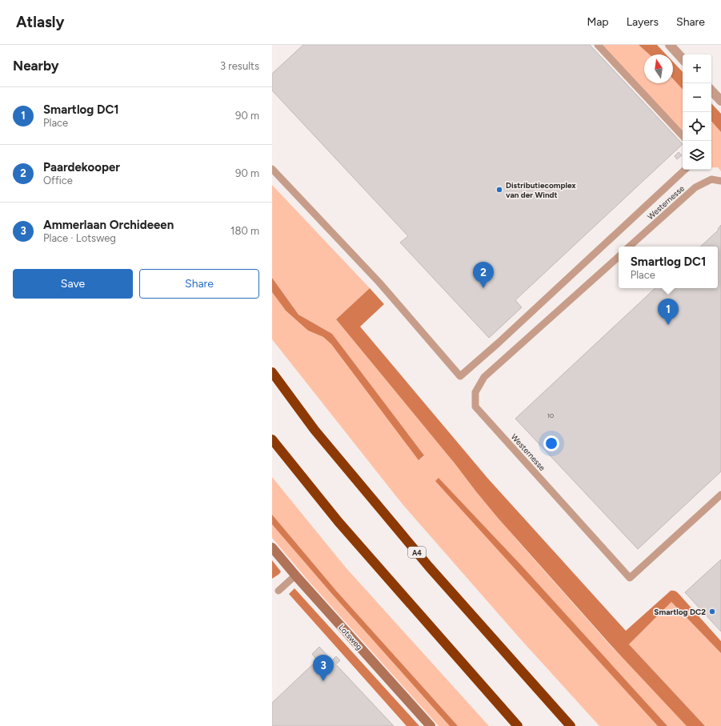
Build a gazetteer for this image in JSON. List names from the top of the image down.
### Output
{
  "streets": {
    "highway": ["A4"],
    "street": ["Lotsweg"],
    "lane": ["Westernesse"]
  },
  "places": ["Distributiecomplex van der Windt", "Smartlog DC2"],
  "house_numbers": ["10"],
  "north": "top",
  "page": {
    "header": "Atlasly",
    "nav": ["Map", "Layers", "Share"],
    "heading": ["Nearby", "3 results"],
    "map_buttons": ["+", "−"],
    "list": [
      {
        "mark": "1",
        "name": "Smartlog DC1",
        "note": "Place",
        "value": "90 m"
      },
      {
        "mark": "2",
        "name": "Paardekooper",
        "note": "Office",
        "value": "90 m"
      },
      {
        "mark": "3",
        "name": "Ammerlaan Orchideeen",
        "note": "Place · Lotsweg",
        "value": "180 m"
      }
    ],
    "popup": ["Smartlog DC1", "Place"],
    "buttons": ["Save", "Share"],
    "pins": ["2", "1", "3"]
  }
}
